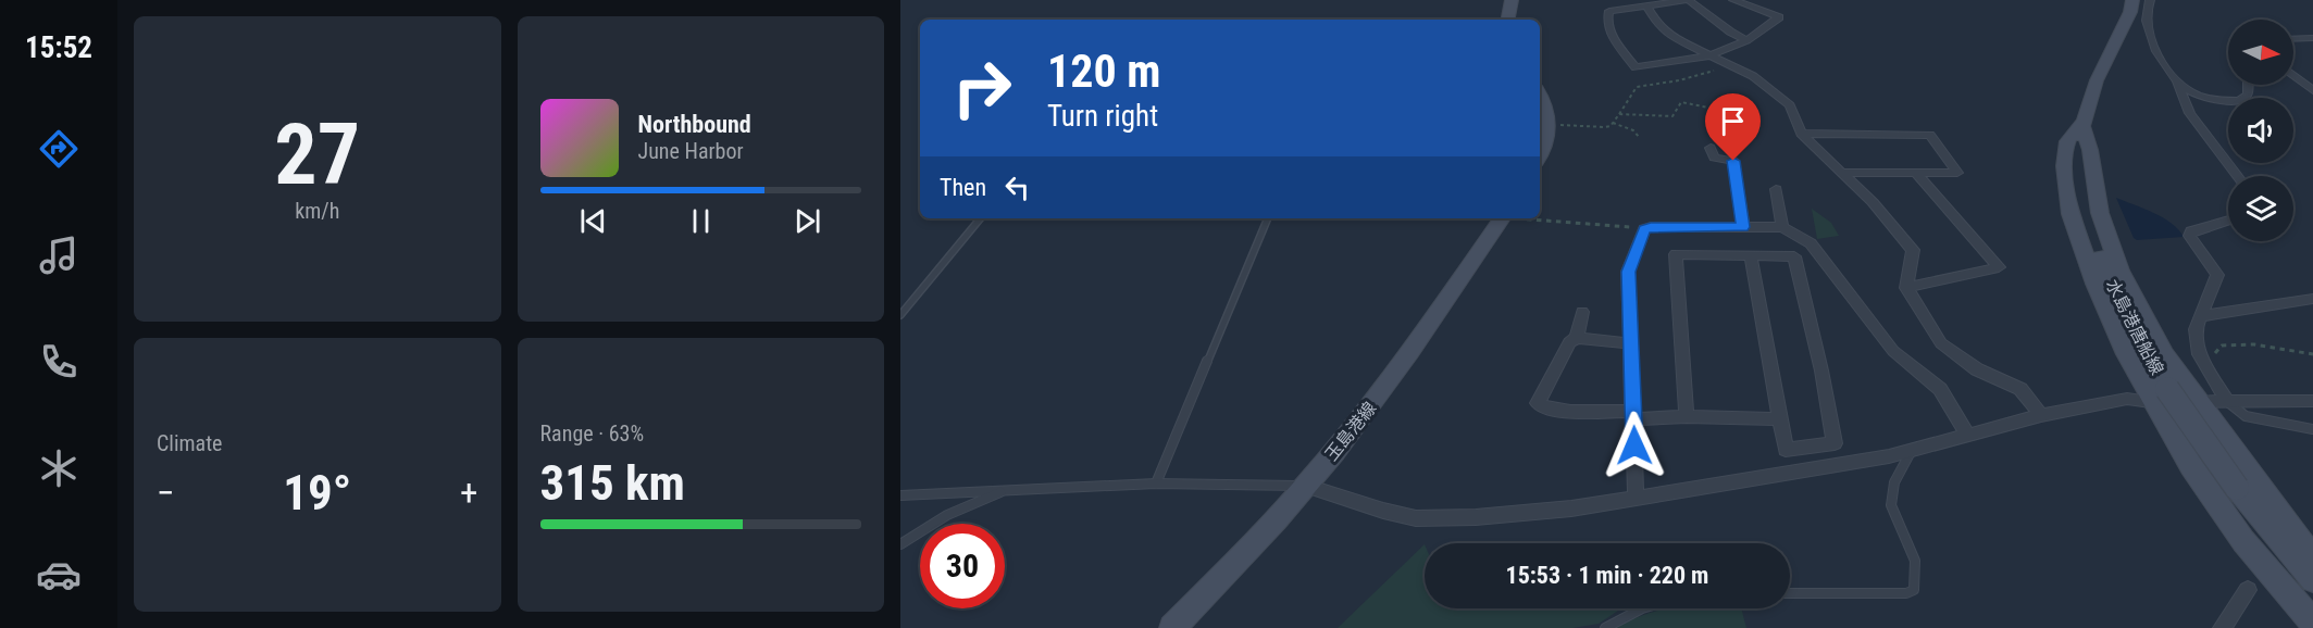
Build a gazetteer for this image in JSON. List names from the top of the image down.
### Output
{
  "streets": {
    "main road": ["水島港唐船線", "玉島港線"]
  },
  "north": "right",
  "page": {
    "tabs": "15:52",
    "tile": [
      ["27", "km/h"],
      "Climate",
      ["Range · 63%", "315 km"]
    ],
    "turn": ["120 m", "Turn right"],
    "song": ["Northbound", "June Harbor"],
    "then": "Then",
    "heat": ["−", "19°", "+"],
    "limit": "30",
    "trip": "15:53 · 1 min · 220 m"
  }
}
